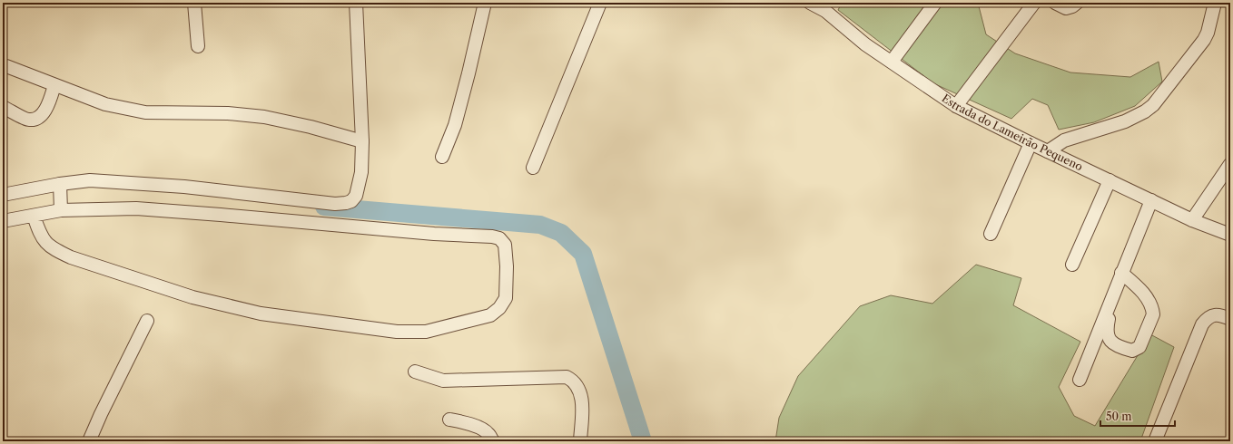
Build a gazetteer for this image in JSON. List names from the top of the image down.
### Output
{
  "streets": {
    "street": ["Estrada do Lameirão Pequeno"]
  },
  "scale_bar": "50 m"
}
